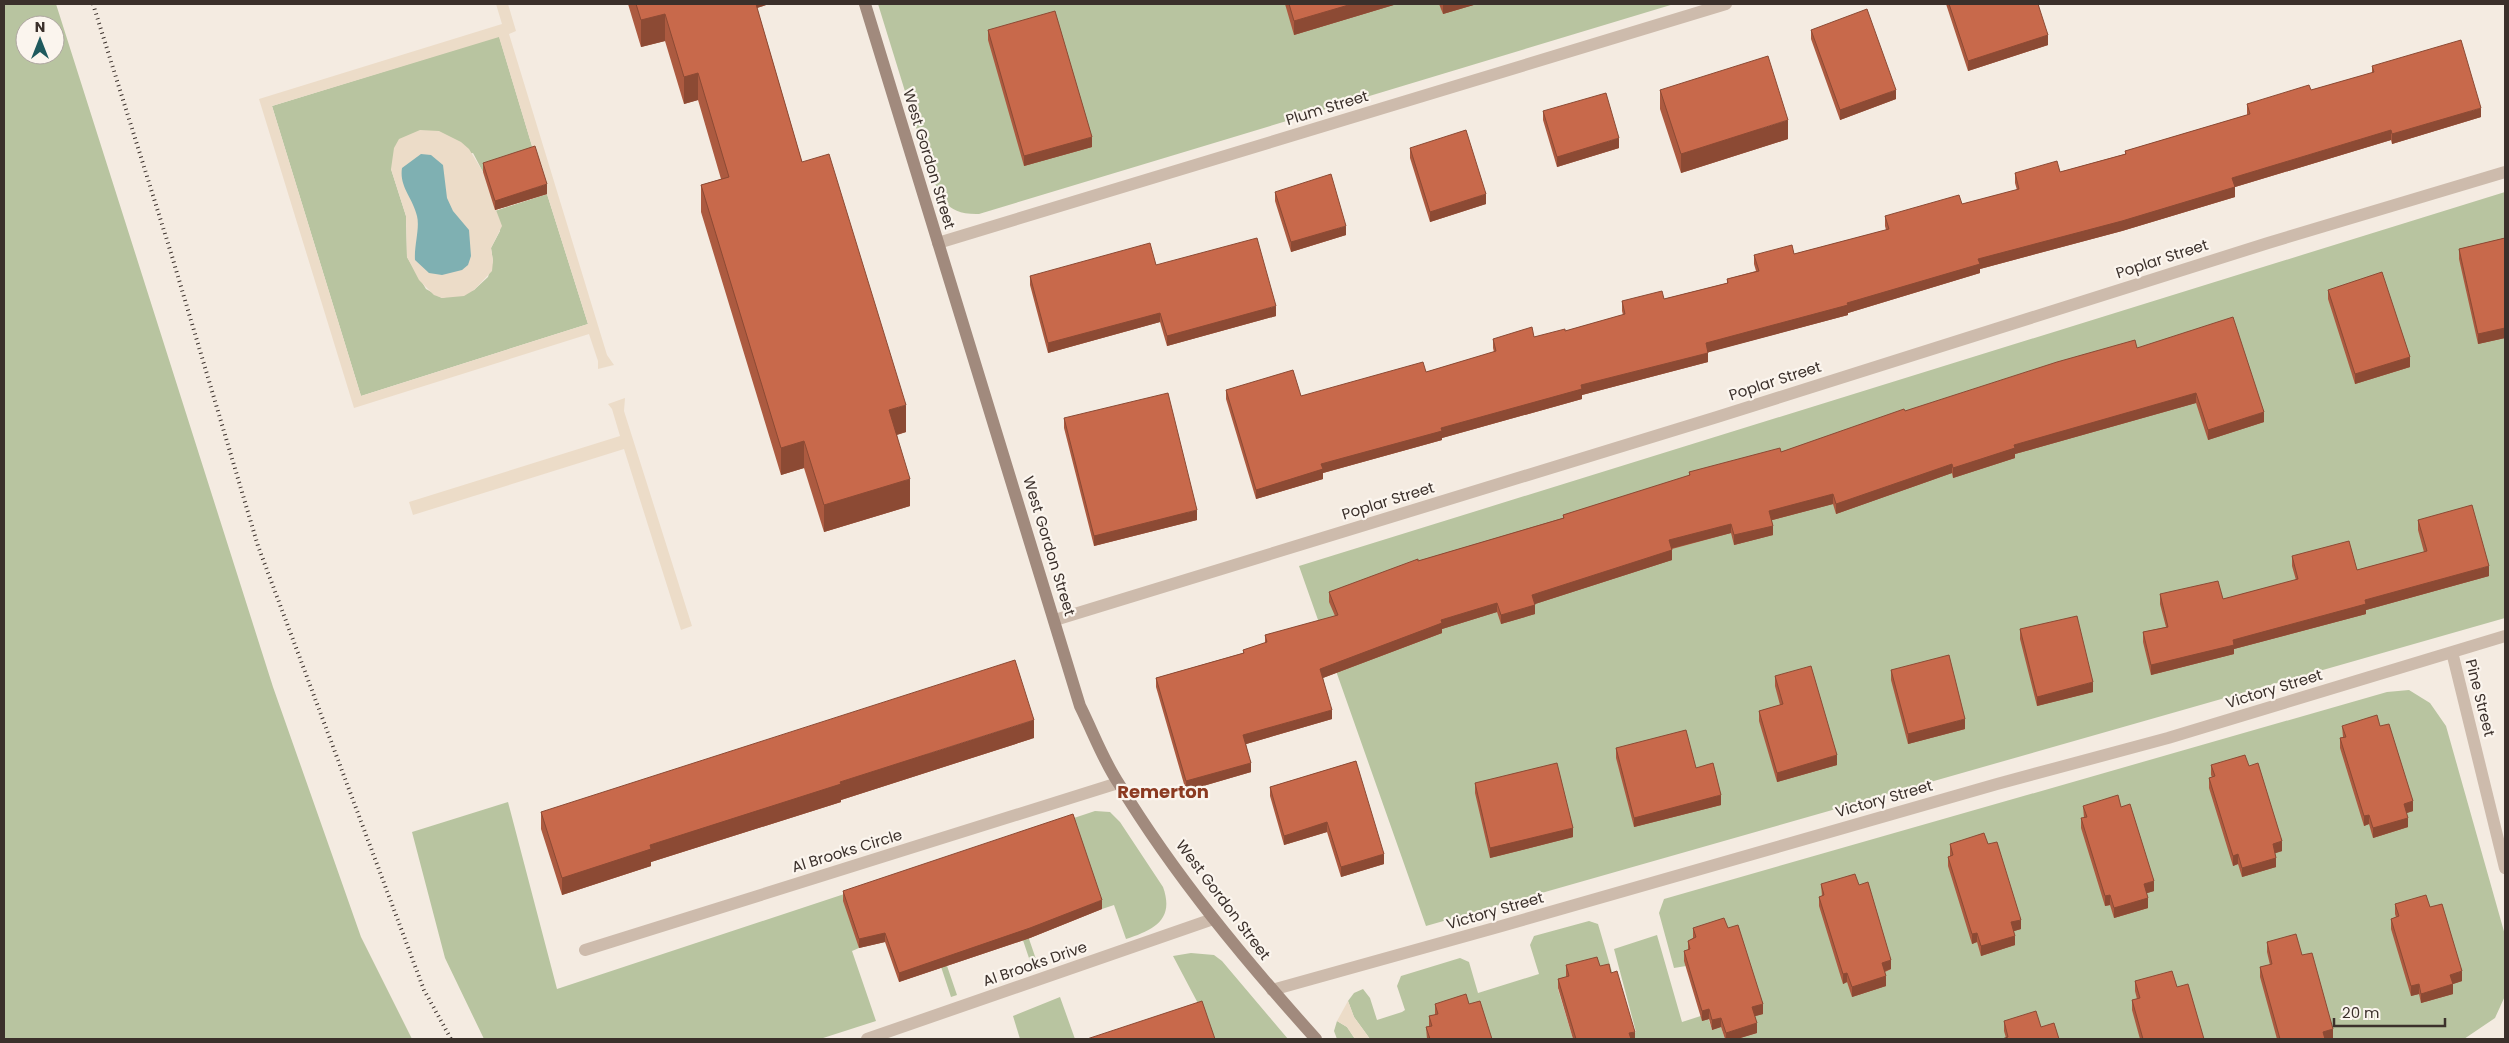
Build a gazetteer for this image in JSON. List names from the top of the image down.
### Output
{
  "streets": {
    "street": [
      "Plum Street",
      "West Gordon Street",
      "Poplar Street",
      "Victory Street",
      "Pine Street",
      "Al Brooks Circle",
      "Al Brooks Drive"
    ]
  },
  "crossings": [
    ["Plum Street", "West Gordon Street"],
    ["West Gordon Street", "Poplar Street"],
    ["West Gordon Street", "Victory Street"],
    ["West Gordon Street", "Al Brooks Circle"],
    ["West Gordon Street", "Al Brooks Drive"],
    ["Victory Street", "Pine Street"]
  ],
  "districts": ["Remerton"],
  "scale_bar": "20 m",
  "north": "top"
}
